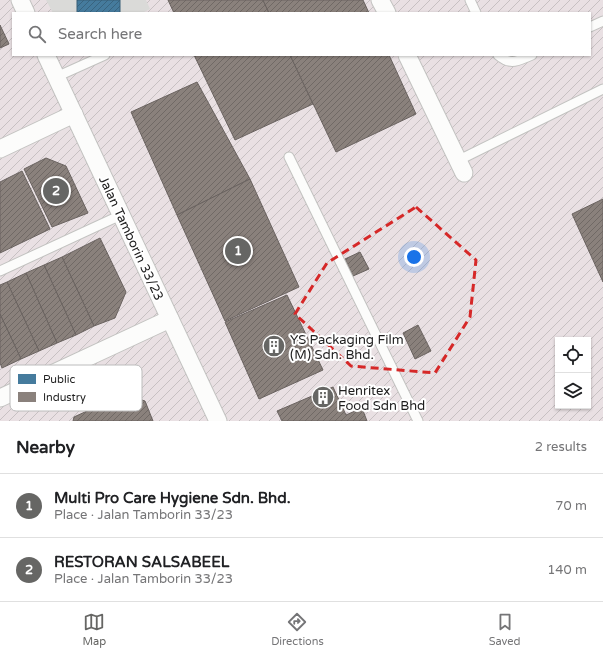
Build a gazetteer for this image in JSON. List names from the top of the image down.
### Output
{
  "streets": {
    "street": ["Jalan Tamborin 33/23"]
  },
  "places": {
    "building": ["YS Packaging Film (M) Sdn. Bhd.", "Henritex Food Sdn Bhd"]
  },
  "legend": ["Public", "Industry"],
  "page": {
    "search": "Search here",
    "pins": ["2", "1"],
    "heading": ["Nearby", "2 results"],
    "list": [
      {
        "mark": "1",
        "name": "Multi Pro Care Hygiene Sdn. Bhd.",
        "note": "Place · Jalan Tamborin 33/23",
        "value": "70 m"
      },
      {
        "mark": "2",
        "name": "RESTORAN SALSABEEL",
        "note": "Place · Jalan Tamborin 33/23",
        "value": "140 m"
      }
    ],
    "nav": ["Map", "Directions", "Saved"]
  }
}
